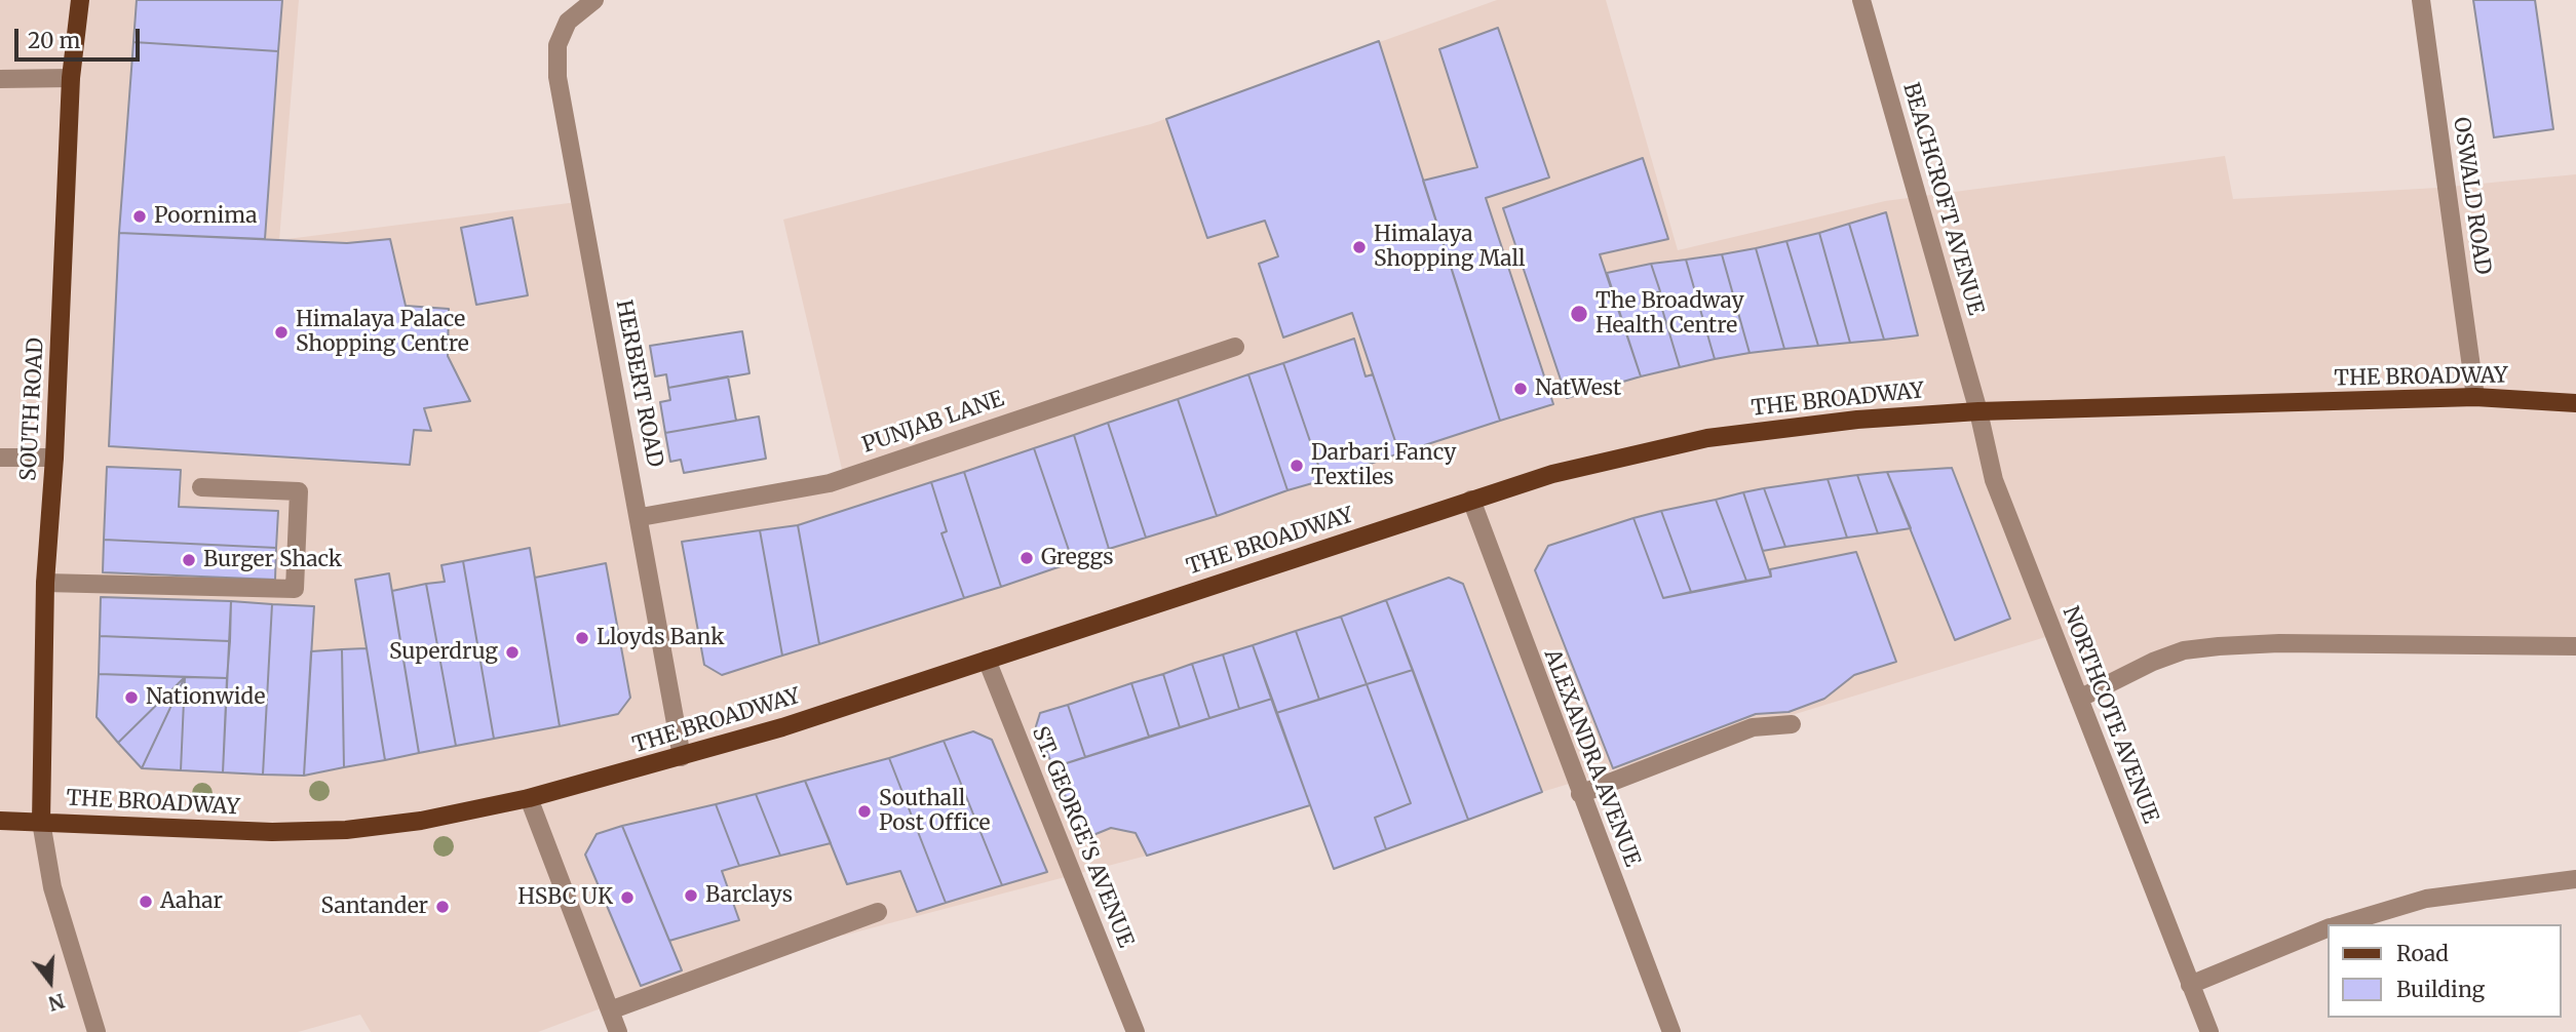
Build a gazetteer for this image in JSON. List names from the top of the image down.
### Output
{
  "streets": {
    "main road": ["THE BROADWAY", "SOUTH ROAD"],
    "street": [
      "OSWALD ROAD",
      "BEACHCROFT AVENUE",
      "HERBERT ROAD",
      "PUNJAB LANE",
      "NORTHCOTE AVENUE",
      "ALEXANDRA AVENUE",
      "ST. GEORGE'S AVENUE"
    ]
  },
  "crossings": [
    ["OSWALD ROAD", "THE BROADWAY"],
    ["BEACHCROFT AVENUE", "THE BROADWAY"],
    ["BEACHCROFT AVENUE", "NORTHCOTE AVENUE"],
    ["THE BROADWAY", "HERBERT ROAD"],
    ["THE BROADWAY", "SOUTH ROAD"],
    ["THE BROADWAY", "NORTHCOTE AVENUE"],
    ["THE BROADWAY", "ALEXANDRA AVENUE"],
    ["THE BROADWAY", "ST. GEORGE'S AVENUE"],
    ["HERBERT ROAD", "PUNJAB LANE"]
  ],
  "places": [
    "Poornima",
    "Himalaya Shopping Mall",
    "The Broadway Health Centre",
    "Himalaya Palace Shopping Centre",
    "NatWest",
    "Darbari Fancy Textiles",
    "Greggs",
    "Burger Shack",
    "Lloyds Bank",
    "Superdrug",
    "Nationwide",
    "Southall Post Office",
    "Barclays",
    "HSBC UK",
    "Aahar",
    "Santander"
  ],
  "legend": ["Road", "Building"],
  "scale_bar": "20 m",
  "north": "bottom"
}
